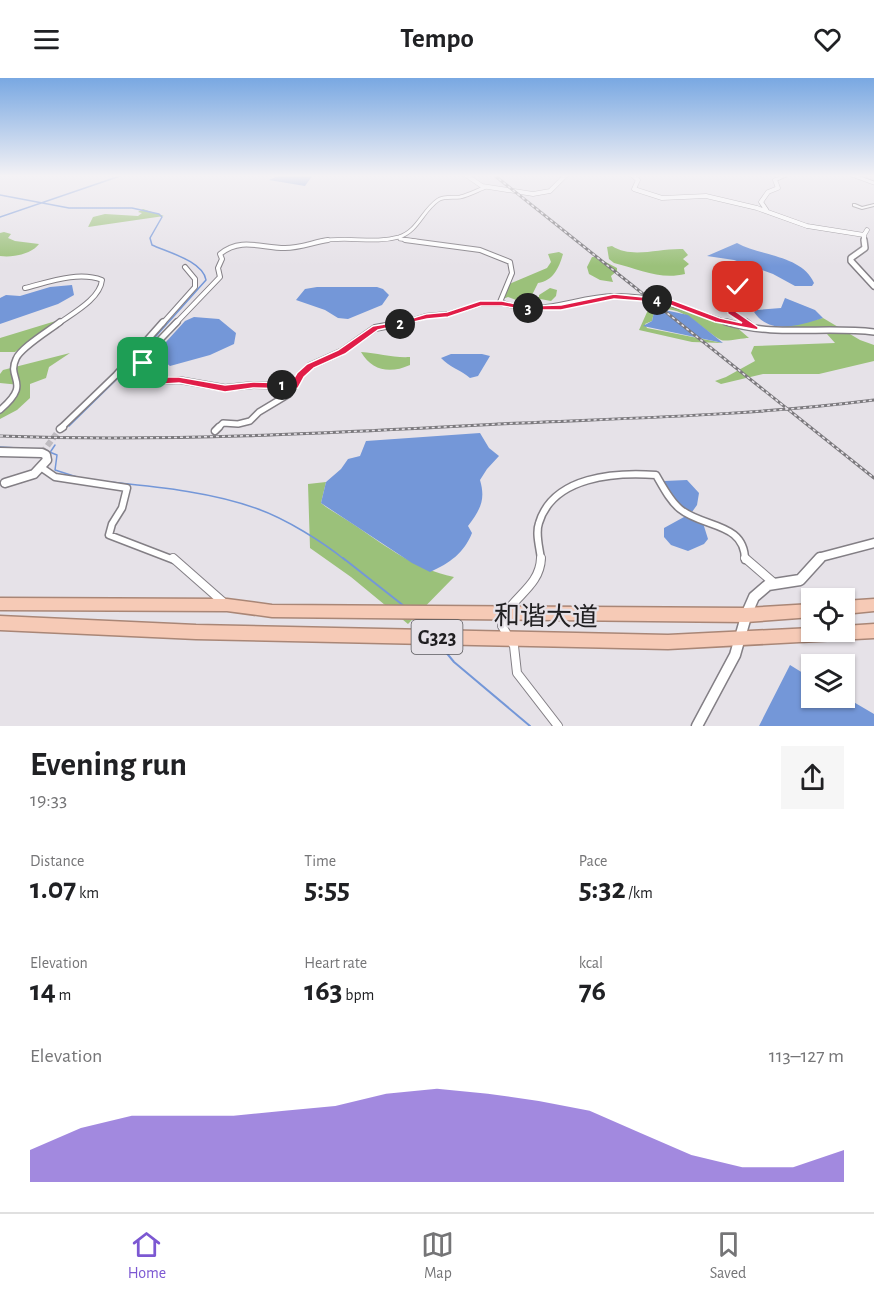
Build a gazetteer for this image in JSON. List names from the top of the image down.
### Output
{
  "streets": {
    "highway": ["和谐大道", "G323"]
  },
  "page": {
    "header": "Tempo",
    "pins": [
      "4",
      "3",
      "2",
      "1"
    ],
    "heading": ["Evening run", "19:33"],
    "stats": [
      ["Distance", "1.07 km"],
      ["Time", "5:55"],
      ["Pace", "5:32 /km"],
      ["Elevation", "14 m"],
      ["Heart rate", "163 bpm"],
      ["kcal", "76"]
    ],
    "chart": ["Elevation", "113–127 m"],
    "tabs": ["Home", "Map", "Saved"]
  }
}
